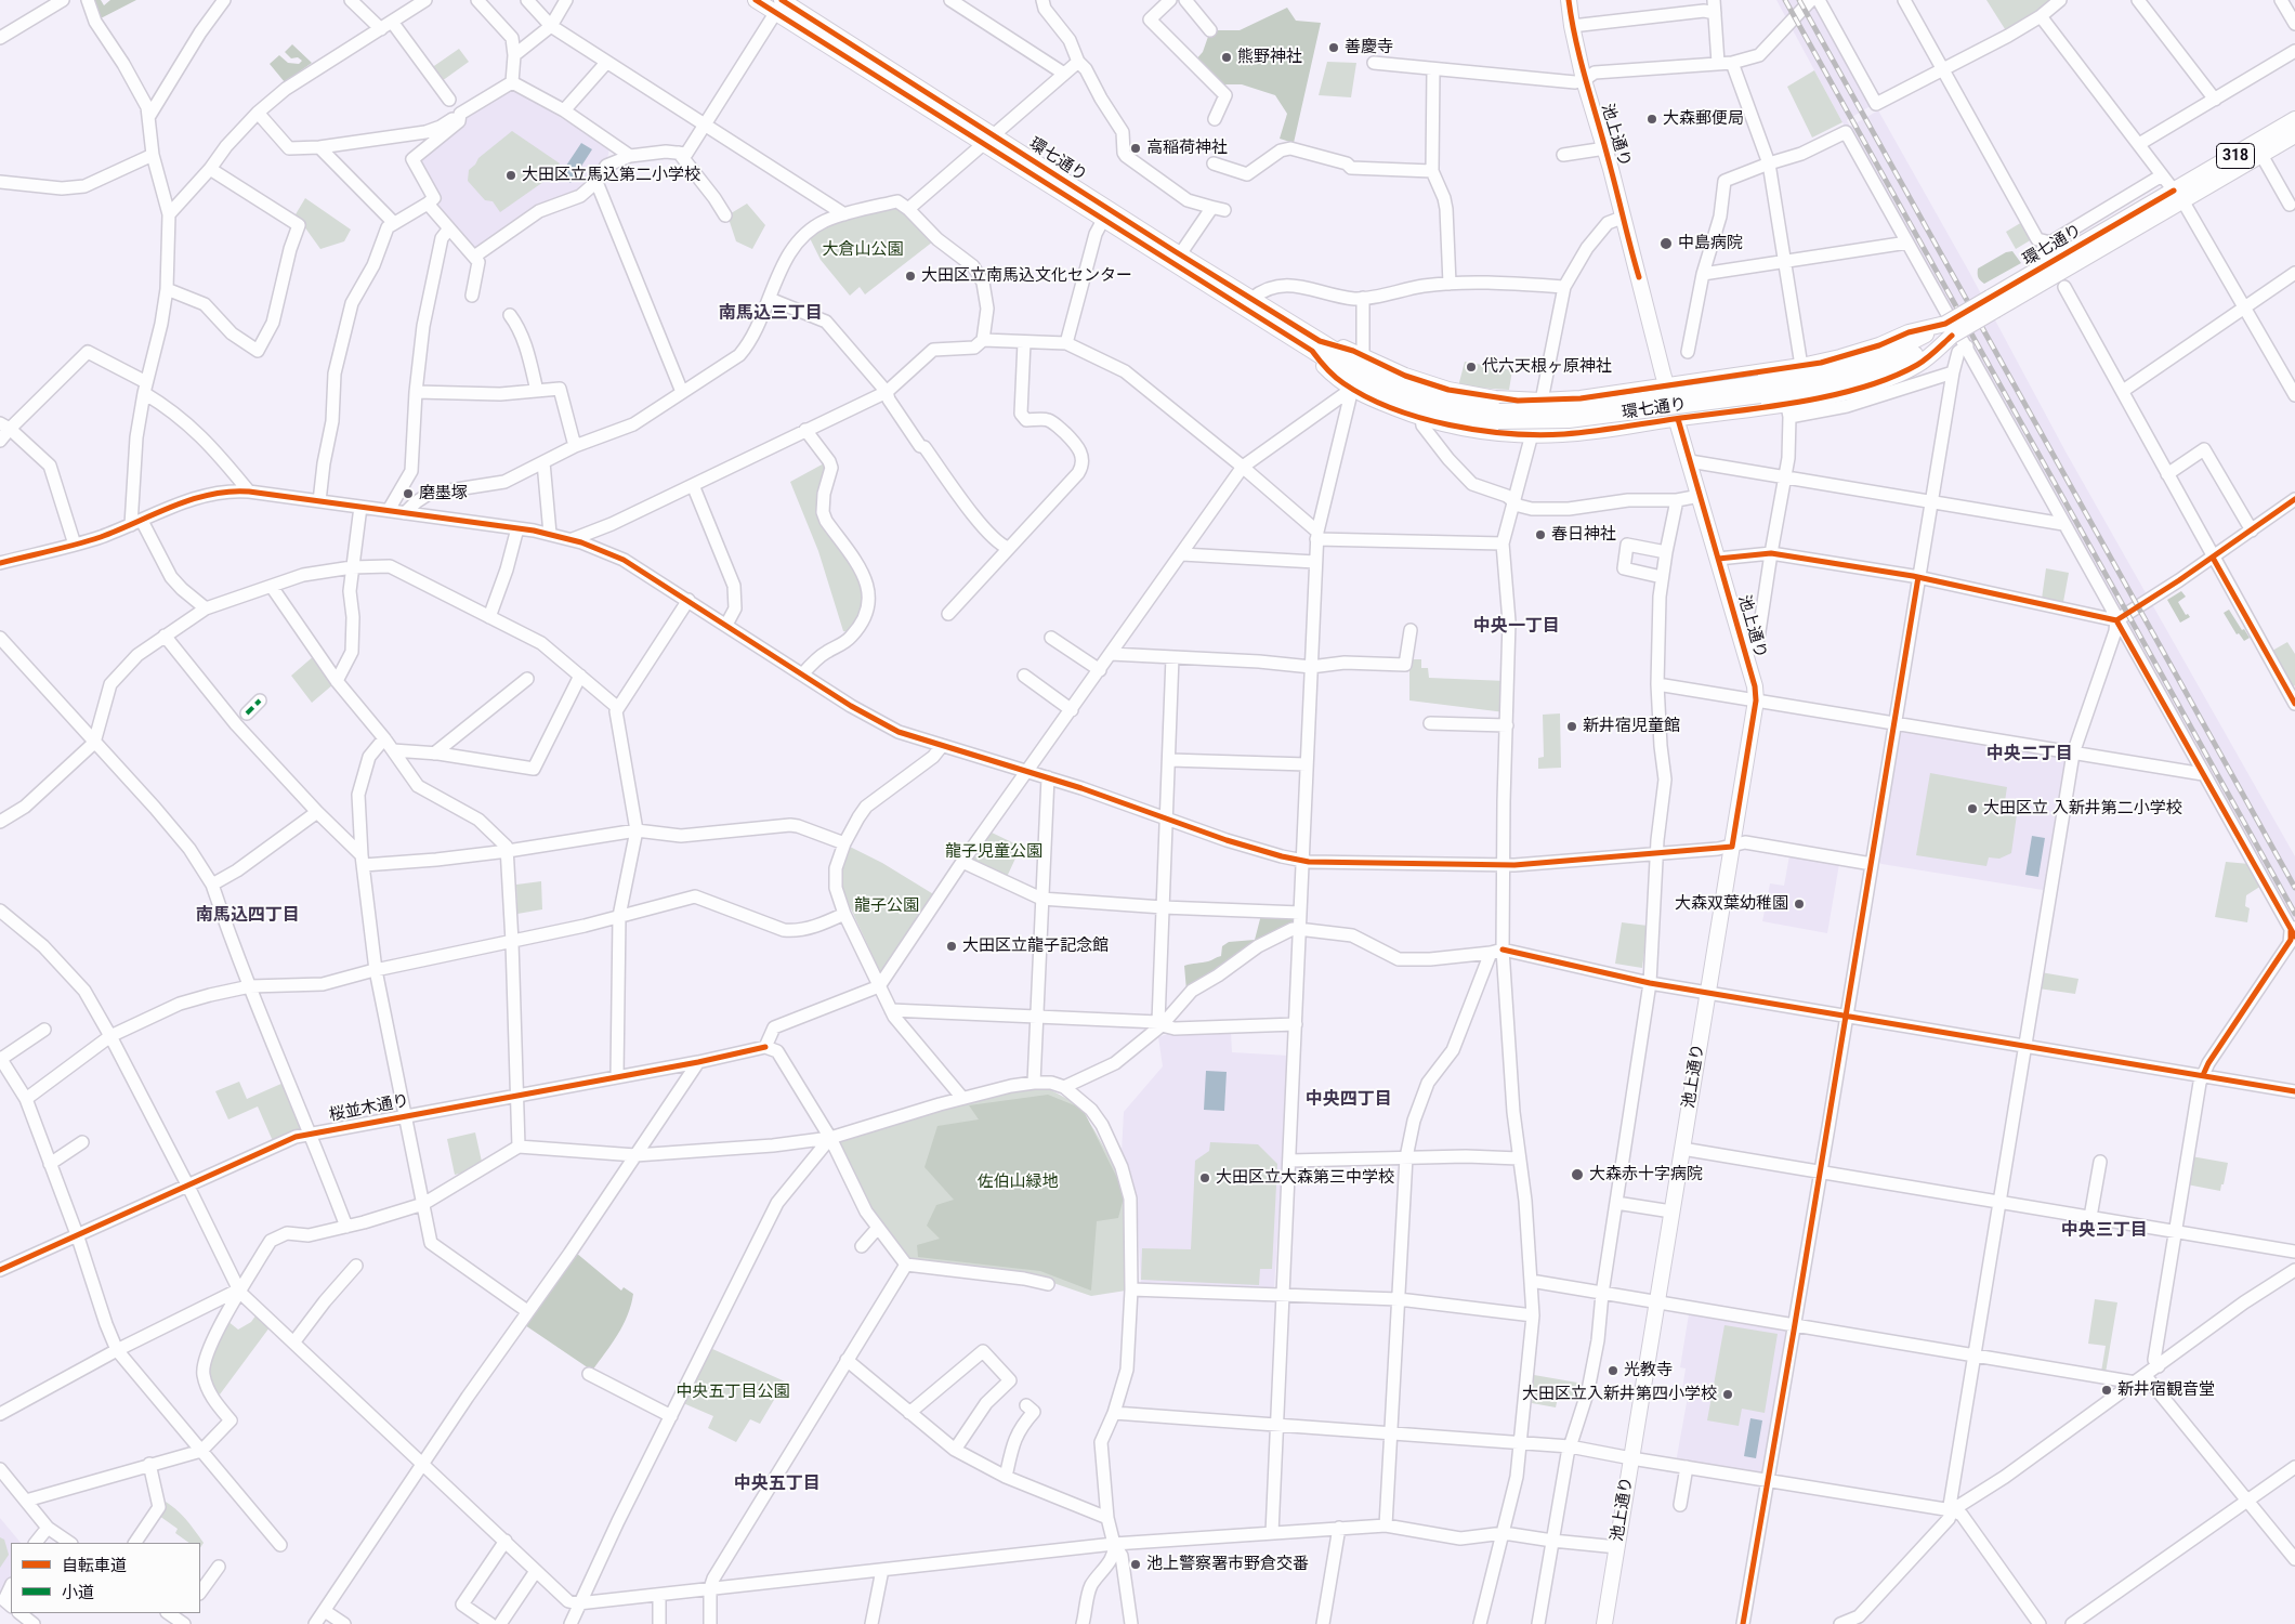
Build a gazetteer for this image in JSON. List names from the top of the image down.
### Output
{
  "streets": {
    "main road": ["池上通り", "318", "環七通り"],
    "street": ["桜並木通り"]
  },
  "districts": [
    "南馬込三丁目",
    "中央一丁目",
    "中央二丁目",
    "南馬込四丁目",
    "中央四丁目",
    "中央三丁目",
    "中央五丁目"
  ],
  "parks": [
    "大倉山公園",
    "龍子児童公園",
    "龍子公園",
    "佐伯山緑地",
    "中央五丁目公園"
  ],
  "places": [
    "善慶寺",
    "熊野神社",
    "大森郵便局",
    "高稲荷神社",
    "大田区立馬込第二小学校",
    "中島病院",
    "大田区立南馬込文化センター",
    "代六天根ヶ原神社",
    "磨墨塚",
    "春日神社",
    "新井宿児童館",
    "大田区立 入新井第二小学校",
    "大森双葉幼稚園",
    "大田区立龍子記念館",
    "大森赤十字病院",
    "大田区立大森第三中学校",
    "光教寺",
    "新井宿観音堂",
    "大田区立入新井第四小学校",
    "池上警察署市野倉交番"
  ],
  "legend": ["自転車道", "小道"]
}
